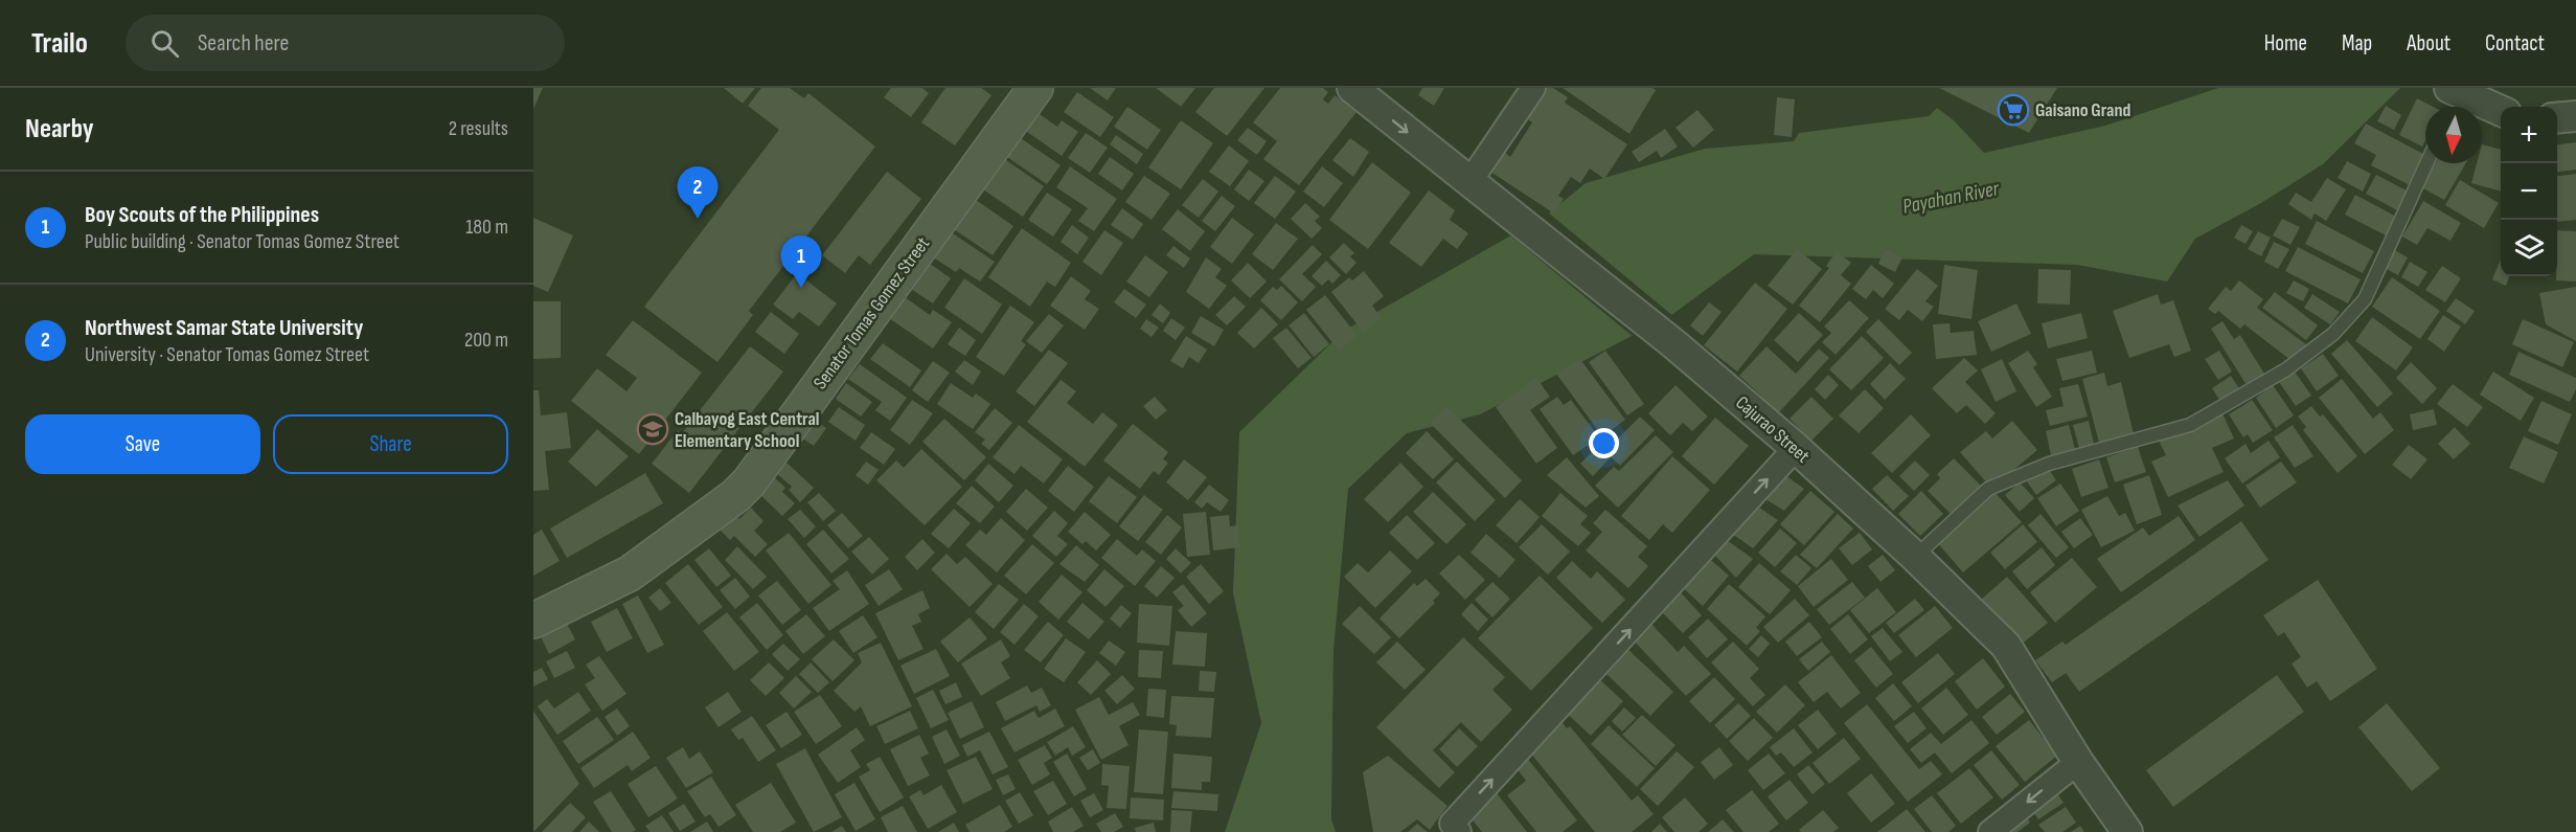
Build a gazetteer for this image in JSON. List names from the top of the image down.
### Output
{
  "streets": {
    "main road": ["Senator Tomas Gomez Street"],
    "street": ["Cajurao Street"]
  },
  "water": ["Payahan River"],
  "places": {
    "supermarket": ["Gaisano Grand"],
    "school or university": ["Calbayog East Central Elementary School"]
  },
  "north": "bottom",
  "page": {
    "header": "Trailo",
    "search": "Search here",
    "nav": [
      "Home",
      "Map",
      "About",
      "Contact"
    ],
    "heading": ["Nearby", "2 results"],
    "map_buttons": ["+", "−"],
    "pins": ["2", "1"],
    "list": [
      {
        "mark": "1",
        "name": "Boy Scouts of the Philippines",
        "note": "Public building · Senator Tomas Gomez Street",
        "value": "180 m"
      },
      {
        "mark": "2",
        "name": "Northwest Samar State University",
        "note": "University · Senator Tomas Gomez Street",
        "value": "200 m"
      }
    ],
    "buttons": ["Save", "Share"]
  }
}
